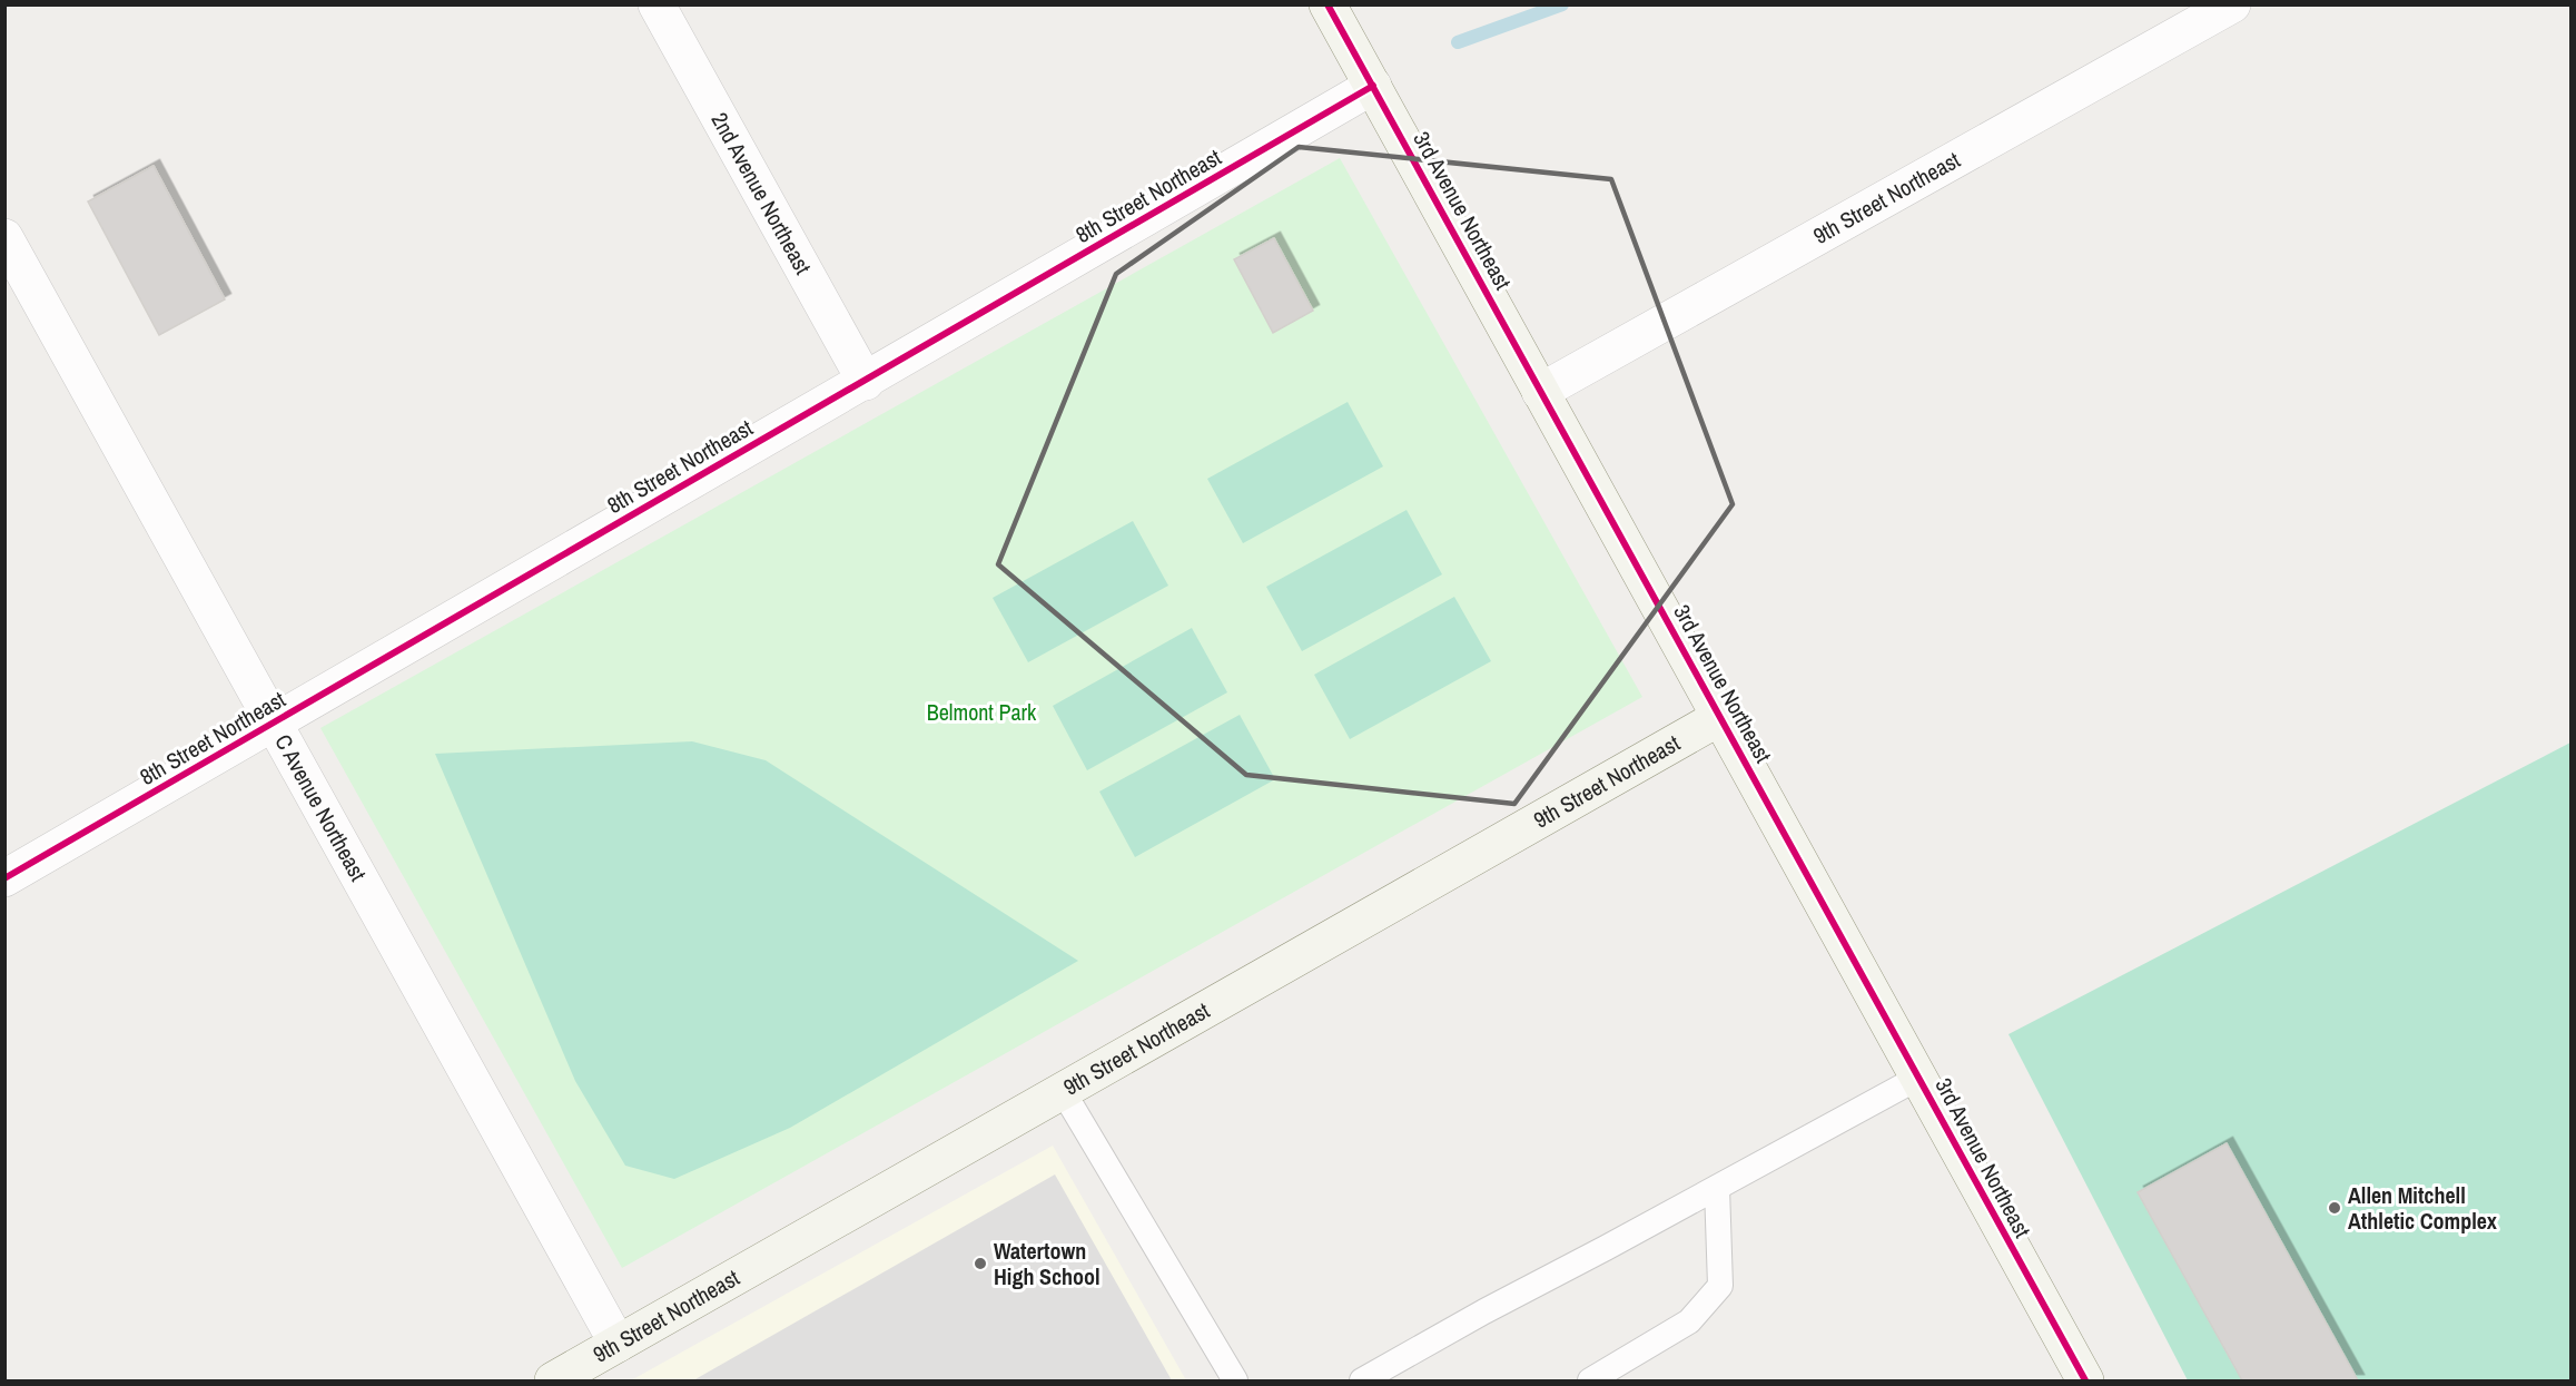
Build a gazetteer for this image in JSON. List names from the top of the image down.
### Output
{
  "streets": {
    "street": [
      "2nd Avenue Northeast",
      "8th Street Northeast",
      "9th Street Northeast",
      "3rd Avenue Northeast",
      "C Avenue Northeast"
    ]
  },
  "crossings": [
    ["2nd Avenue Northeast", "8th Street Northeast"],
    ["8th Street Northeast", "3rd Avenue Northeast"],
    ["8th Street Northeast", "C Avenue Northeast"],
    ["9th Street Northeast", "3rd Avenue Northeast"],
    ["9th Street Northeast", "C Avenue Northeast"]
  ],
  "parks": ["Belmont Park"],
  "places": ["Allen Mitchell Athletic Complex", "Watertown High School"]
}
